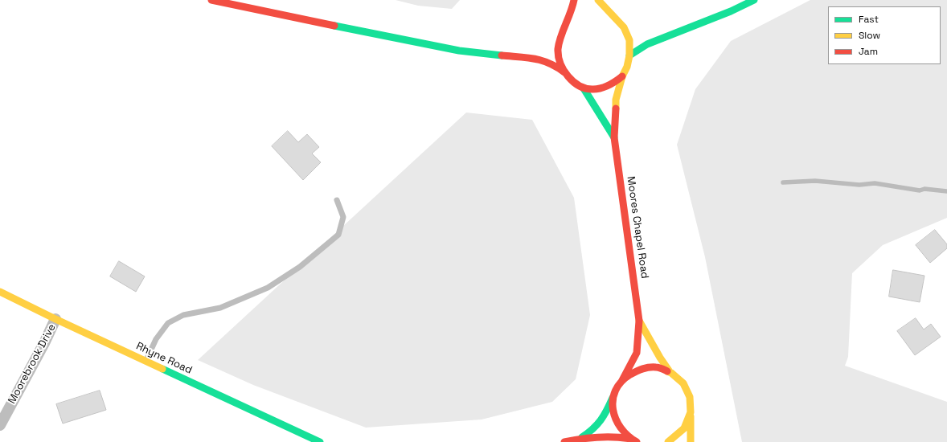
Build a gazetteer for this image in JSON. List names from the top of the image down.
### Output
{
  "streets": {
    "main road": ["Moores Chapel Road", "Rhyne Road"],
    "street": ["Moorebrook Drive"]
  },
  "crossings": [
    ["Rhyne Road", "Moorebrook Drive"]
  ],
  "legend": ["Fast", "Slow", "Jam"]
}
